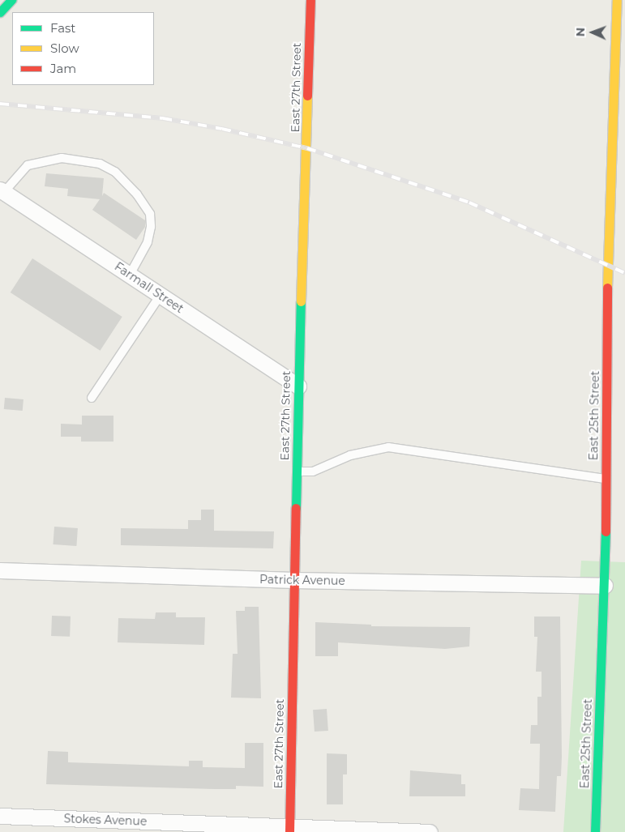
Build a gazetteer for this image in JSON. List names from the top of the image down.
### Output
{
  "streets": {
    "street": [
      "East 27th Street",
      "Farmall Street",
      "East 25th Street",
      "Patrick Avenue",
      "Stokes Avenue"
    ]
  },
  "crossings": [
    ["East 27th Street", "Farmall Street"],
    ["East 27th Street", "Patrick Avenue"],
    ["East 27th Street", "Stokes Avenue"],
    ["East 25th Street", "Patrick Avenue"]
  ],
  "legend": ["Fast", "Slow", "Jam"],
  "north": "left"
}
